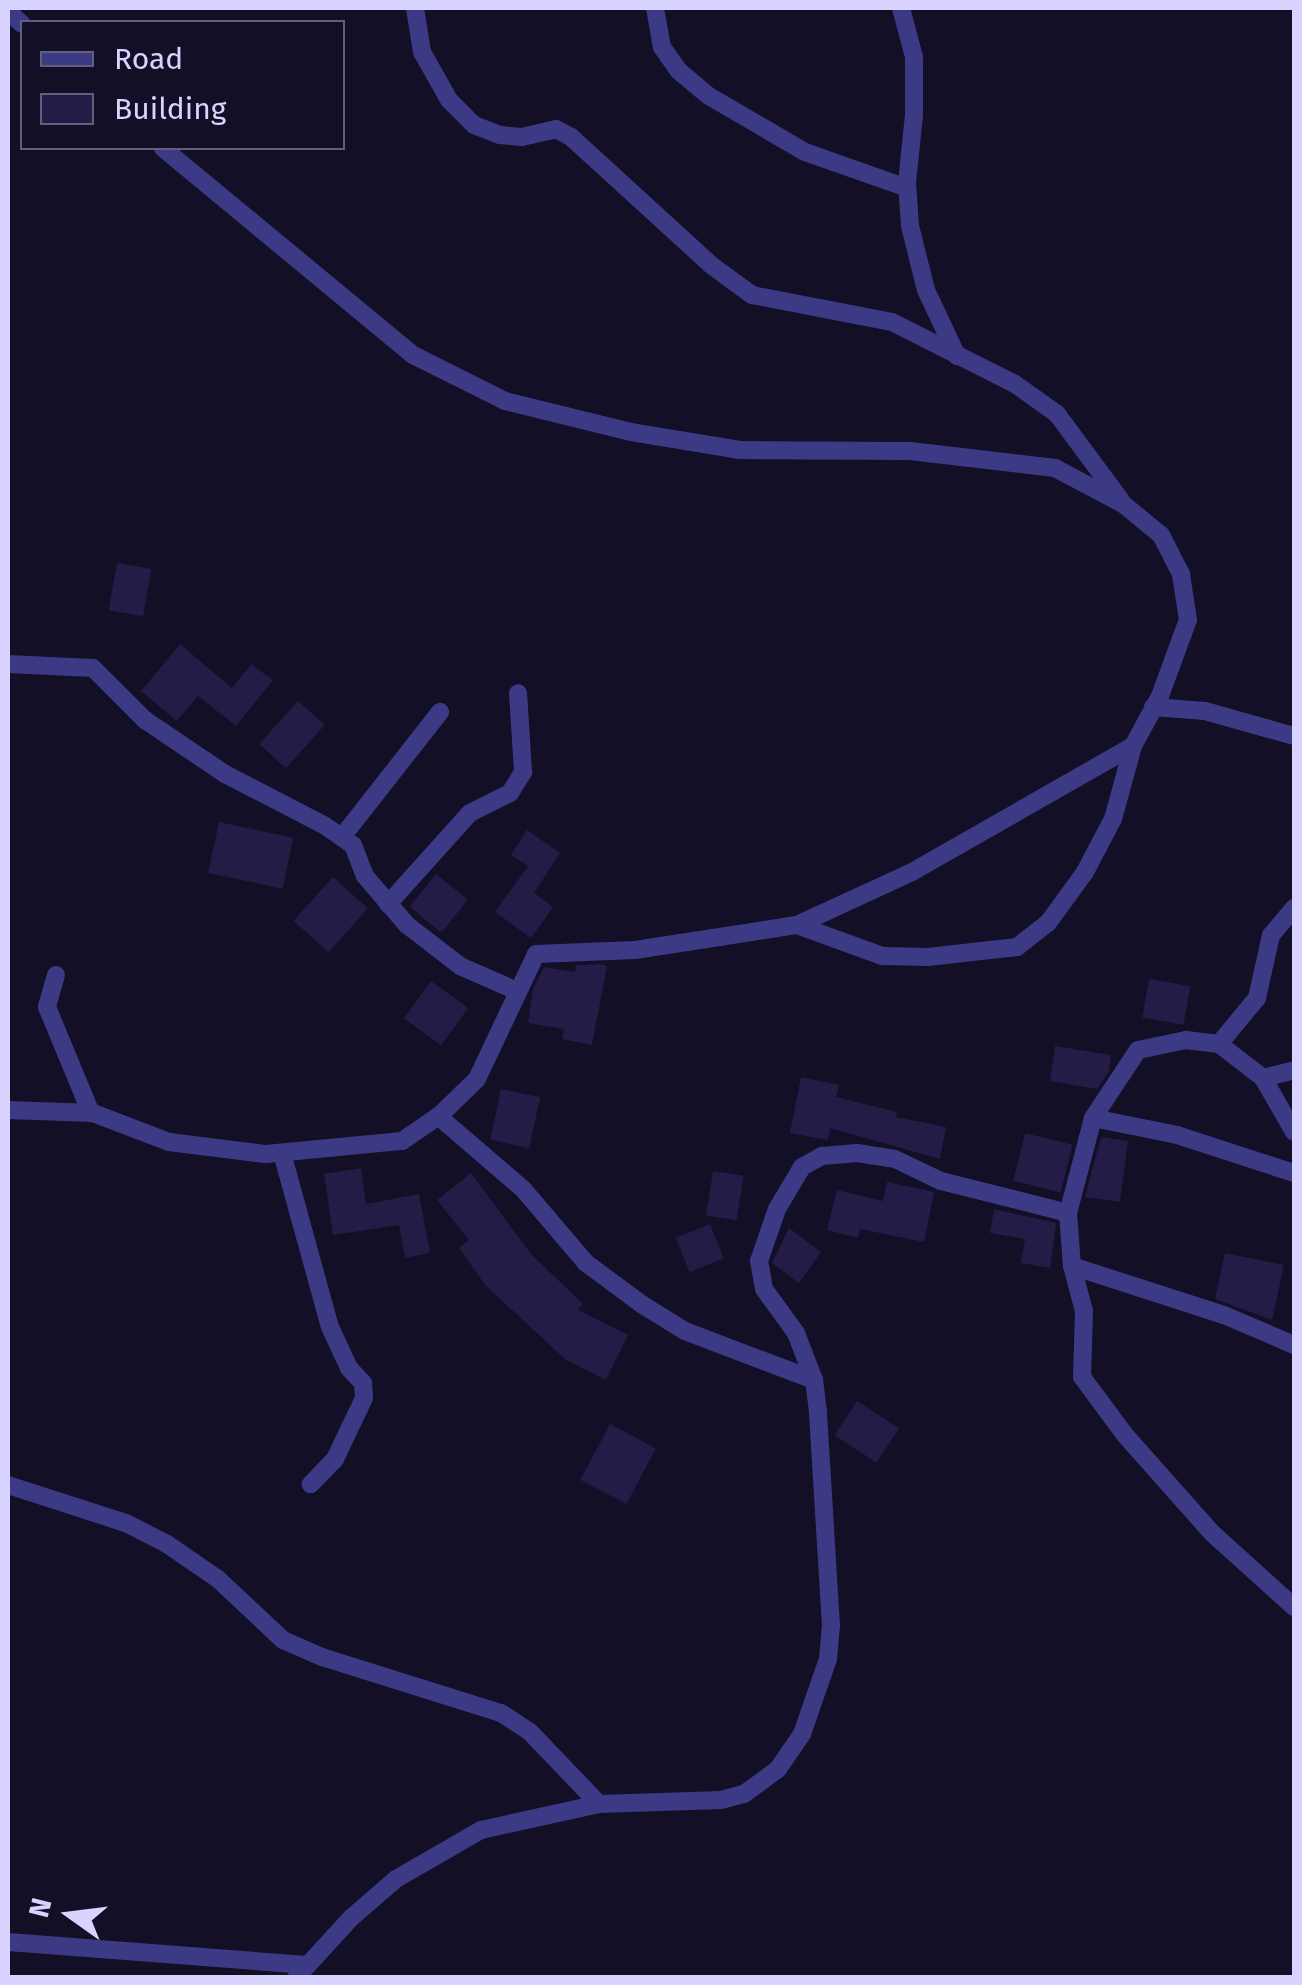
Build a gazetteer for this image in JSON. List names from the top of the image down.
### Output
{
  "legend": ["Road", "Building"],
  "north": "left"
}
